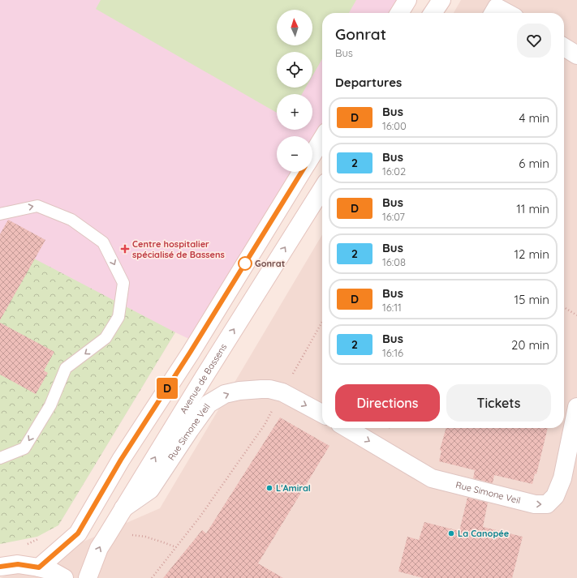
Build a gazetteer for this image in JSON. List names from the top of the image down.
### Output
{
  "streets": {
    "main road": ["Avenue de Bassens", "Rue Simone Veil"]
  },
  "crossings": [
    ["Avenue de Bassens", "Rue Simone Veil"]
  ],
  "places": {
    "health": ["Centre hospitalier spécialisé de Bassens"],
    "other": ["Gonrat", "L'Amiral", "La Canopée"]
  },
  "lines": ["bus line D"],
  "north": "top",
  "page": {
    "on_map": "D",
    "map_buttons": ["+", "−"],
    "heading": [
      ["Gonrat", "Bus"],
      "Departures"
    ],
    "list": [
      {
        "mark": "D",
        "name": "Bus",
        "note": "16:00",
        "value": "4 min"
      },
      {
        "mark": "2",
        "name": "Bus",
        "note": "16:02",
        "value": "6 min"
      },
      {
        "mark": "D",
        "name": "Bus",
        "note": "16:07",
        "value": "11 min"
      },
      {
        "mark": "2",
        "name": "Bus",
        "note": "16:08",
        "value": "12 min"
      },
      {
        "mark": "D",
        "name": "Bus",
        "note": "16:11",
        "value": "15 min"
      },
      {
        "mark": "2",
        "name": "Bus",
        "note": "16:16",
        "value": "20 min"
      }
    ],
    "buttons": ["Directions", "Tickets"]
  }
}
